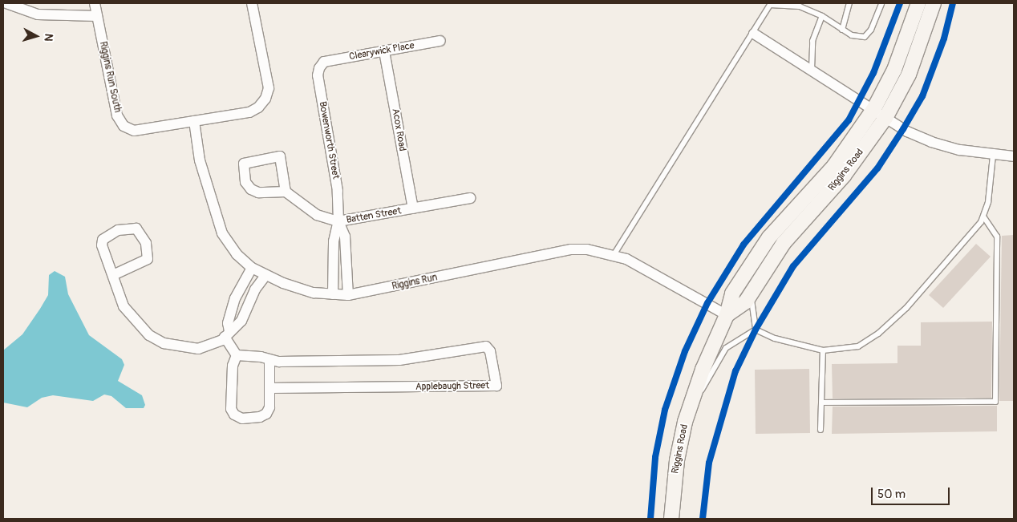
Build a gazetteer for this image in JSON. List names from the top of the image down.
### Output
{
  "streets": {
    "main road": ["Riggins Road"],
    "street": [
      "Clearywick Place",
      "Riggins Run South",
      "Acox Road",
      "Bowenworth Street",
      "Batten Street",
      "Riggins Run",
      "Applebaugh Street"
    ]
  },
  "crossings": [
    ["Clearywick Place", "Acox Road"],
    ["Clearywick Place", "Bowenworth Street"],
    ["Riggins Run South", "Riggins Run"],
    ["Acox Road", "Batten Street"],
    ["Bowenworth Street", "Batten Street"],
    ["Bowenworth Street", "Riggins Run"],
    ["Riggins Road", "Riggins Run"]
  ],
  "scale_bar": "50 m",
  "north": "right"
}
